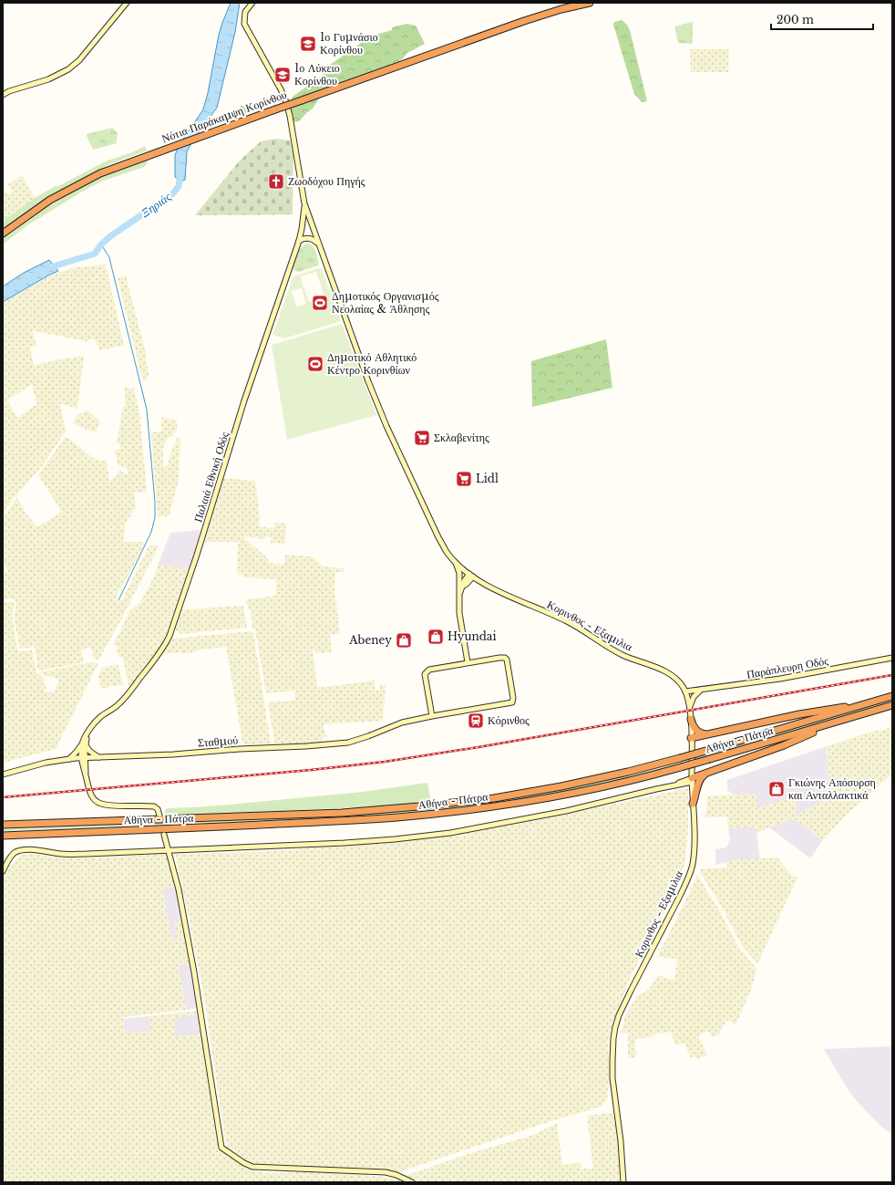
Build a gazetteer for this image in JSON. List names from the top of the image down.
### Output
{
  "streets": {
    "highway": ["Νότια Παράκαμψη Κορίνθου", "Αθήνα - Πάτρα"],
    "street": [
      "Παλαιά Εθνική Οδός",
      "Κορινθος - Εξαμιλια",
      "Παράπλευρη Οδός",
      "Σταθμού"
    ]
  },
  "crossings": [
    ["Παλαιά Εθνική Οδός", "Κορινθος - Εξαμιλια"],
    ["Παλαιά Εθνική Οδός", "Σταθμού"],
    ["Κορινθος - Εξαμιλια", "Παράπλευρη Οδός"]
  ],
  "water": ["Ξηριάς"],
  "places": {
    "school or university": ["1ο Γυμνάσιο Κορίνθου", "1ο Λύκειο Κορίνθου"],
    "church": ["Ζωοδόχου Πηγής"],
    "sports": ["Δημοτικός Οργανισμός Νεολαίας & Άθλησης", "Δημοτικό Αθλητικό Κέντρο Κορινθίων"],
    "supermarket": ["Σκλαβενίτης", "Lidl"],
    "shop": ["Hyundai", "Abeney", "Γκιώνης Απόσυρση και Ανταλλακτικά"],
    "station": ["Κόρινθος"]
  },
  "scale_bar": "200 m"
}
